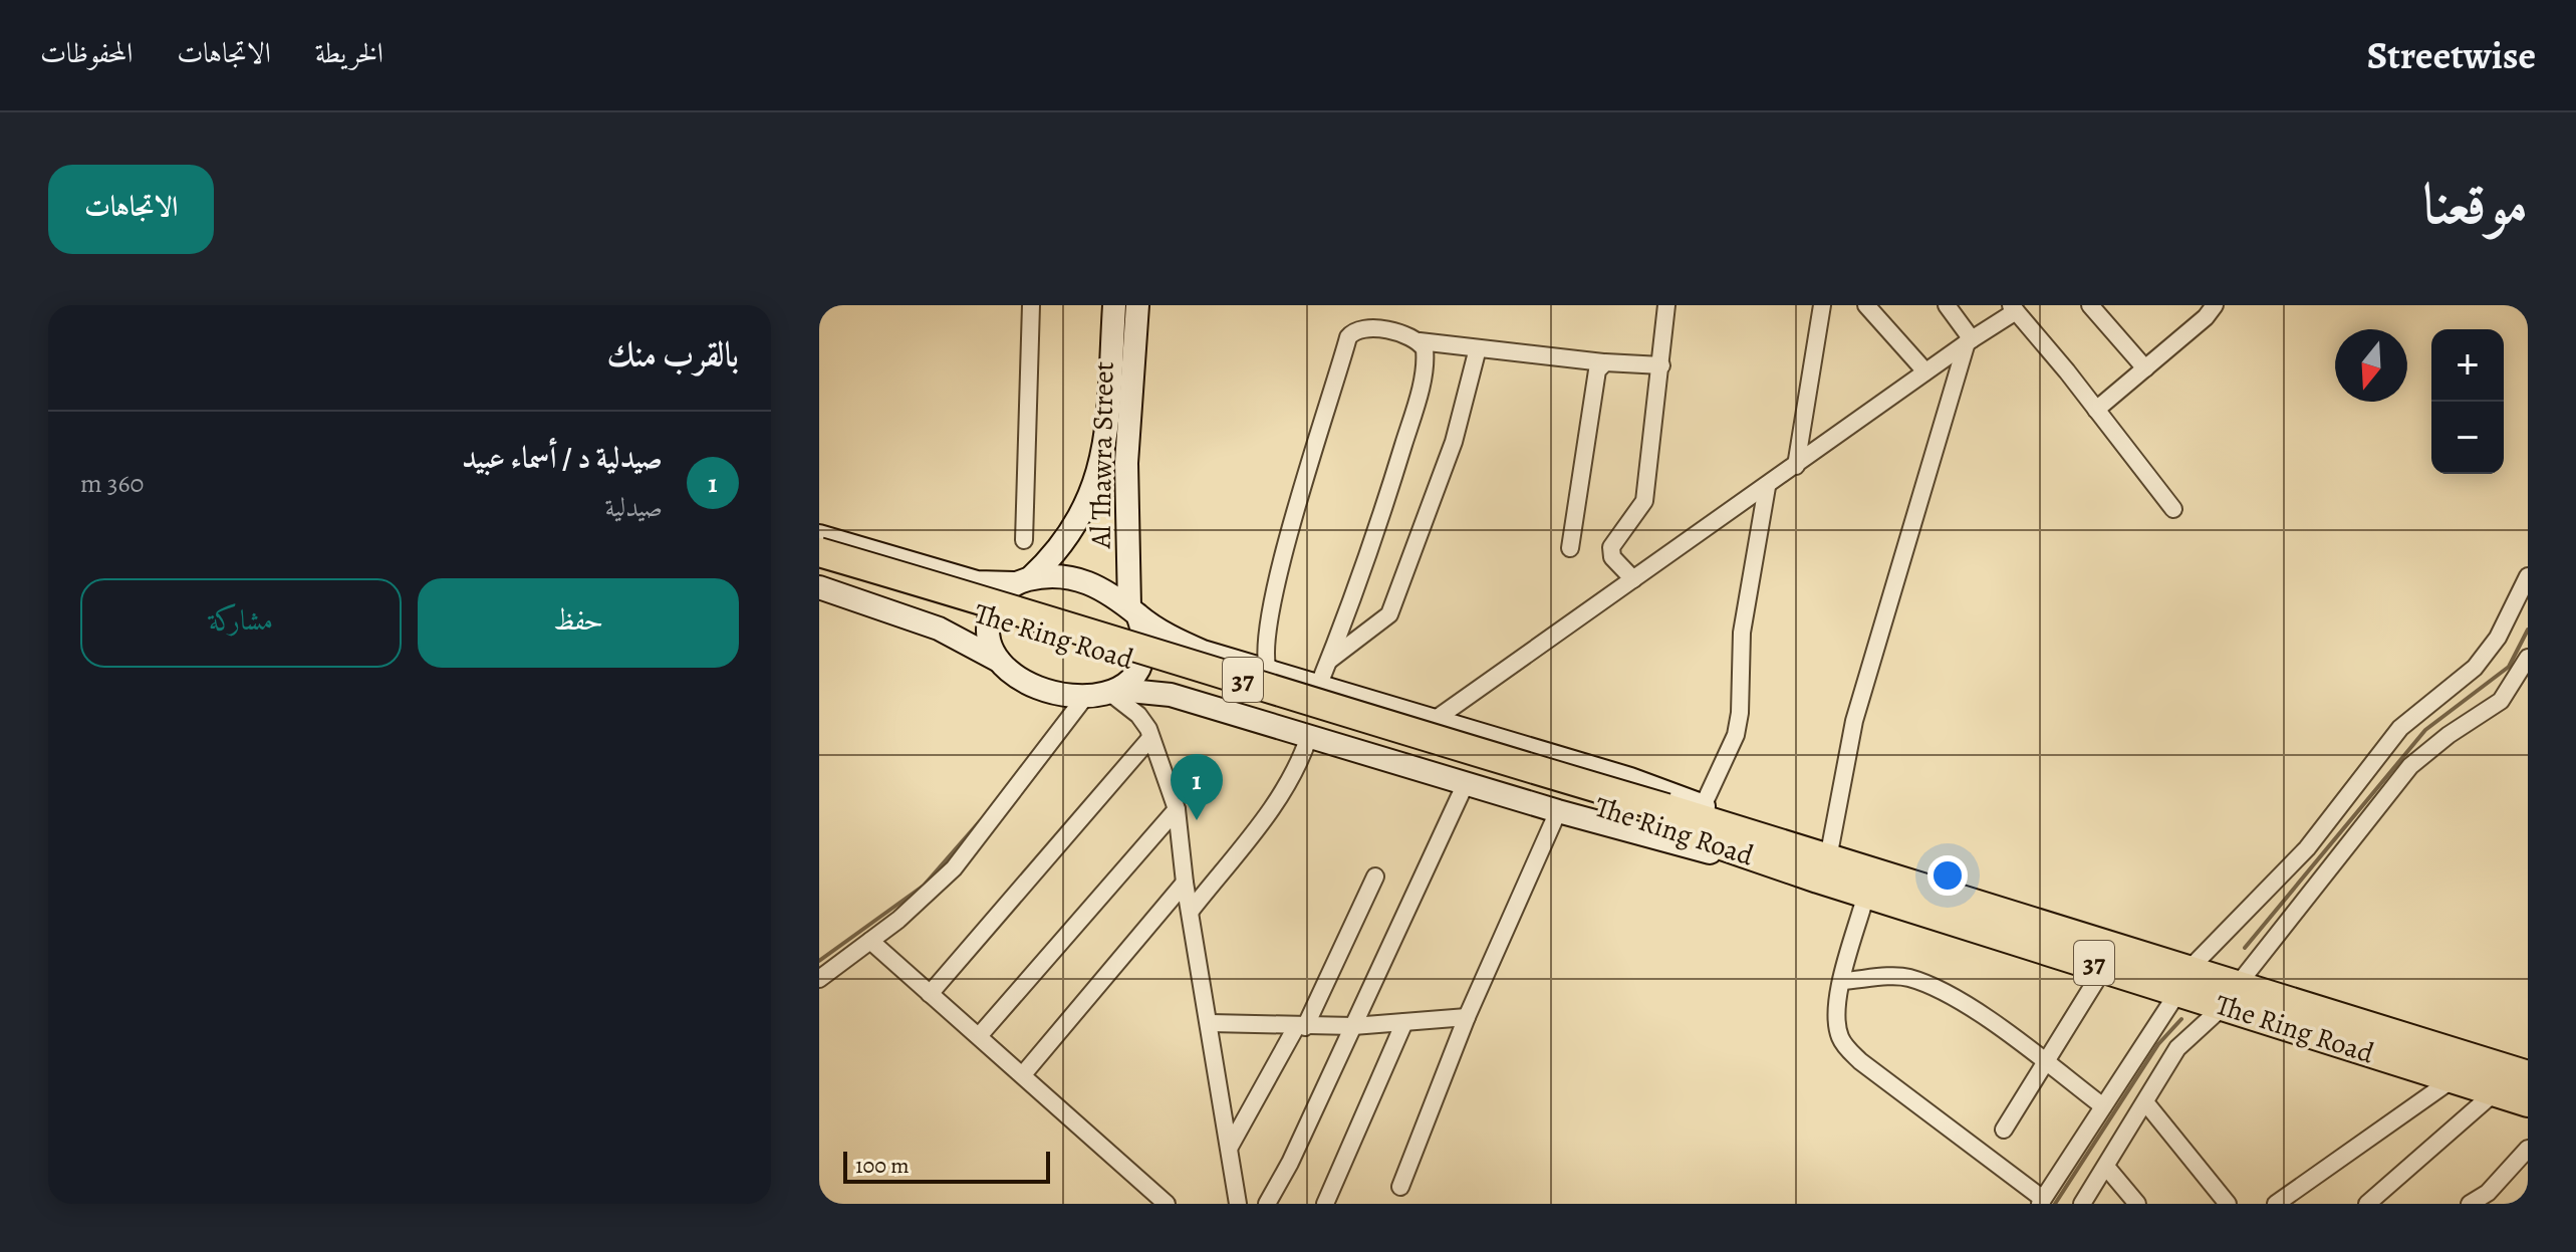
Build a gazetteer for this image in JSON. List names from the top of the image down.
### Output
{
  "streets": {
    "highway": ["The Ring Road", "37"],
    "street": ["Al Thawra Street"]
  },
  "scale_bar": "100 m",
  "north": "bottom",
  "page": {
    "header": "Streetwise",
    "nav": ["الخريطة", "الاتجاهات", "المحفوظات"],
    "title": "موقعنا",
    "buttons": [
      "الاتجاهات",
      ["حفظ", "مشاركة"]
    ],
    "heading": "بالقرب منك",
    "map_buttons": ["+", "−"],
    "list": [
      {
        "mark": "1",
        "name": "صيدلية د / أسماء عبيد",
        "note": "صيدلية",
        "value": "360 m"
      }
    ],
    "pins": "1",
    "scale": "100 m"
  }
}
